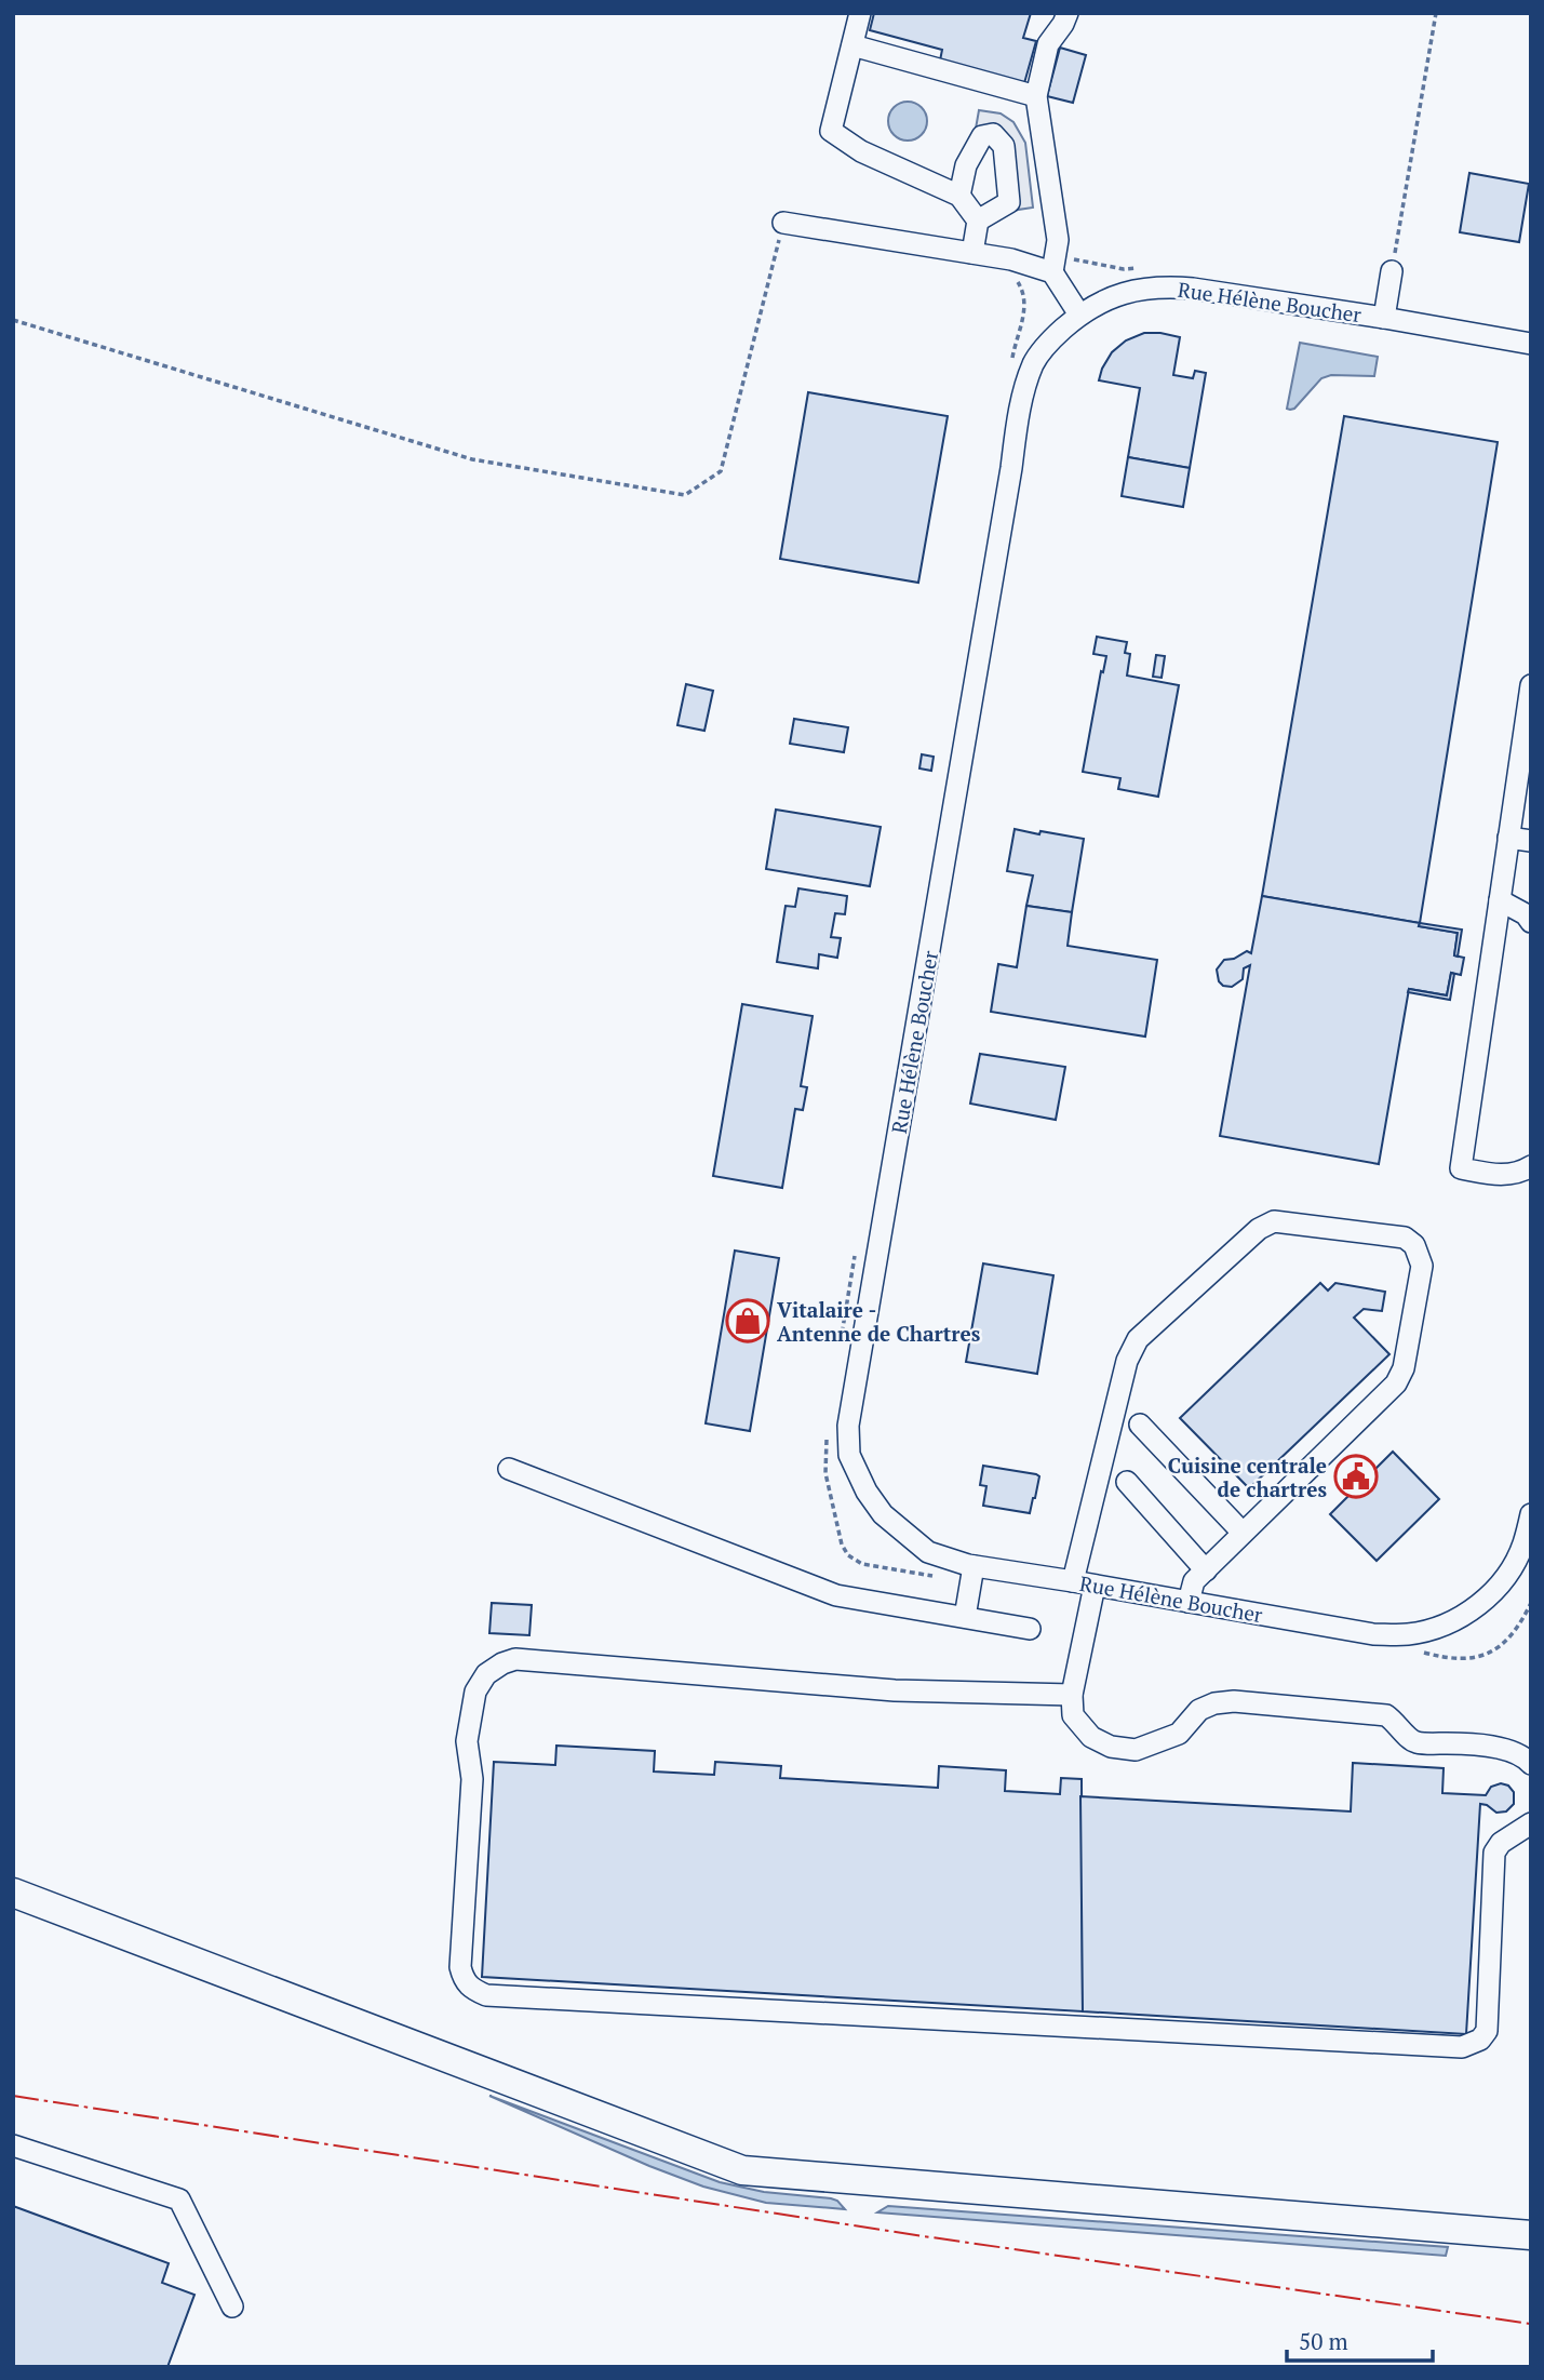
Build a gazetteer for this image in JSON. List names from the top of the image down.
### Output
{
  "streets": {
    "street": ["Rue Hélène Boucher"]
  },
  "places": {
    "shop": ["Vitalaire - Antenne de Chartres"],
    "public building": ["Cuisine centrale de chartres"]
  },
  "scale_bar": "50 m"
}
